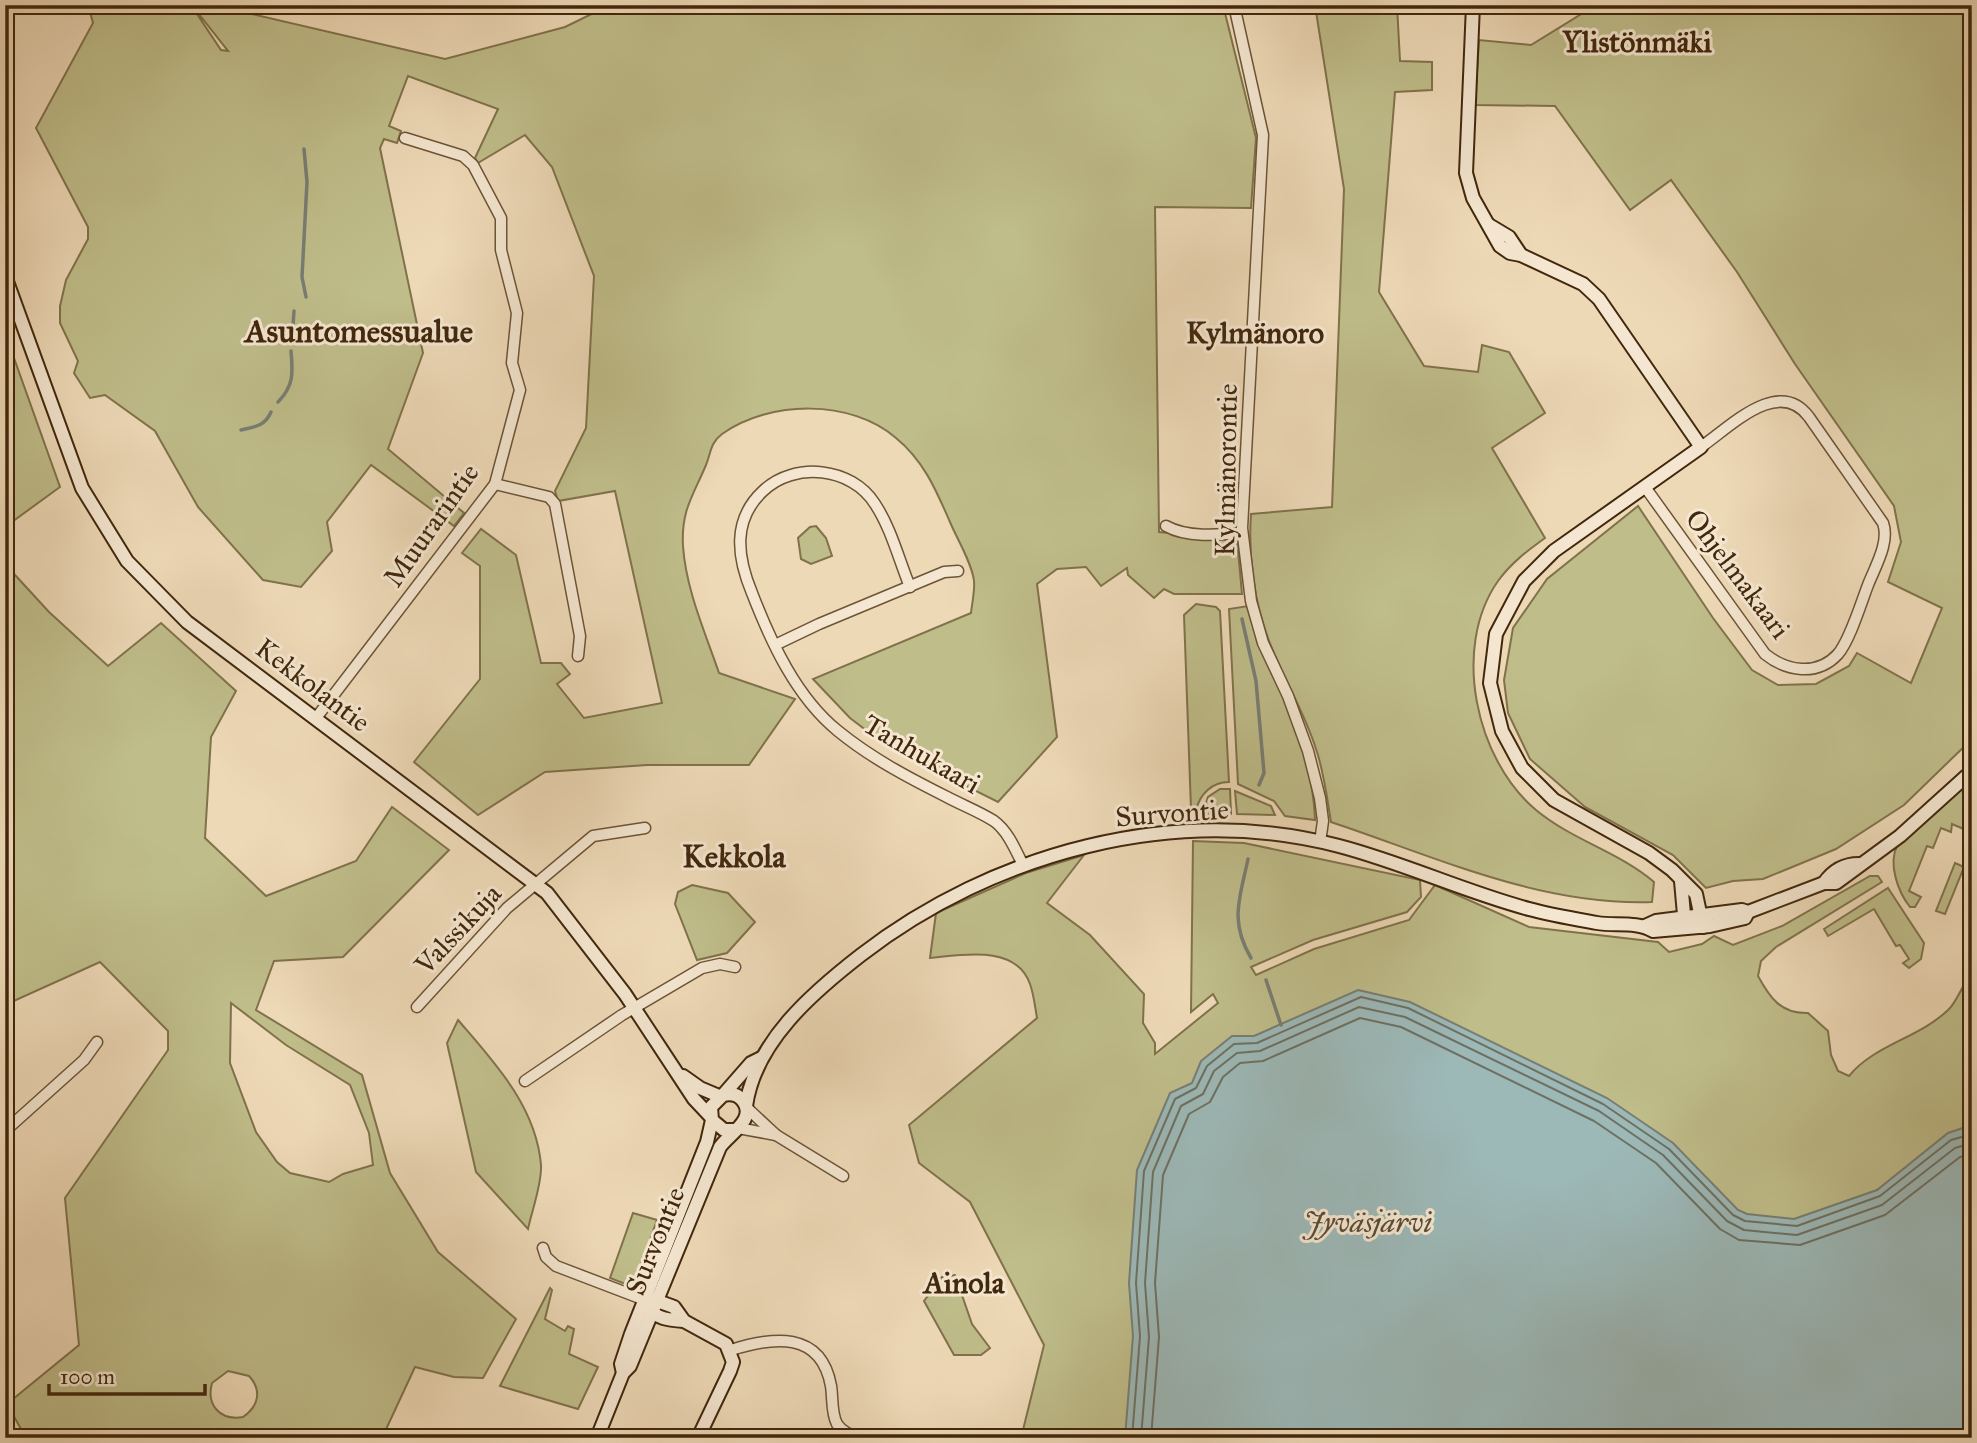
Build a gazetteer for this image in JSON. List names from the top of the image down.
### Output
{
  "streets": {
    "street": [
      "Kylmänorontie",
      "Muurarintie",
      "Ohjelmakaari",
      "Kekkolantie",
      "Tanhukaari",
      "Survontie",
      "Valssikuja"
    ]
  },
  "crossings": [
    ["Kylmänorontie", "Survontie"],
    ["Muurarintie", "Kekkolantie"],
    ["Ohjelmakaari", "Survontie"],
    ["Kekkolantie", "Survontie"],
    ["Kekkolantie", "Valssikuja"],
    ["Tanhukaari", "Survontie"]
  ],
  "districts": [
    "Ylistönmäki",
    "Asuntomessualue",
    "Kylmänoro",
    "Kekkola",
    "Ainola"
  ],
  "water": ["Jyväsjärvi"],
  "scale_bar": "100 m"
}
